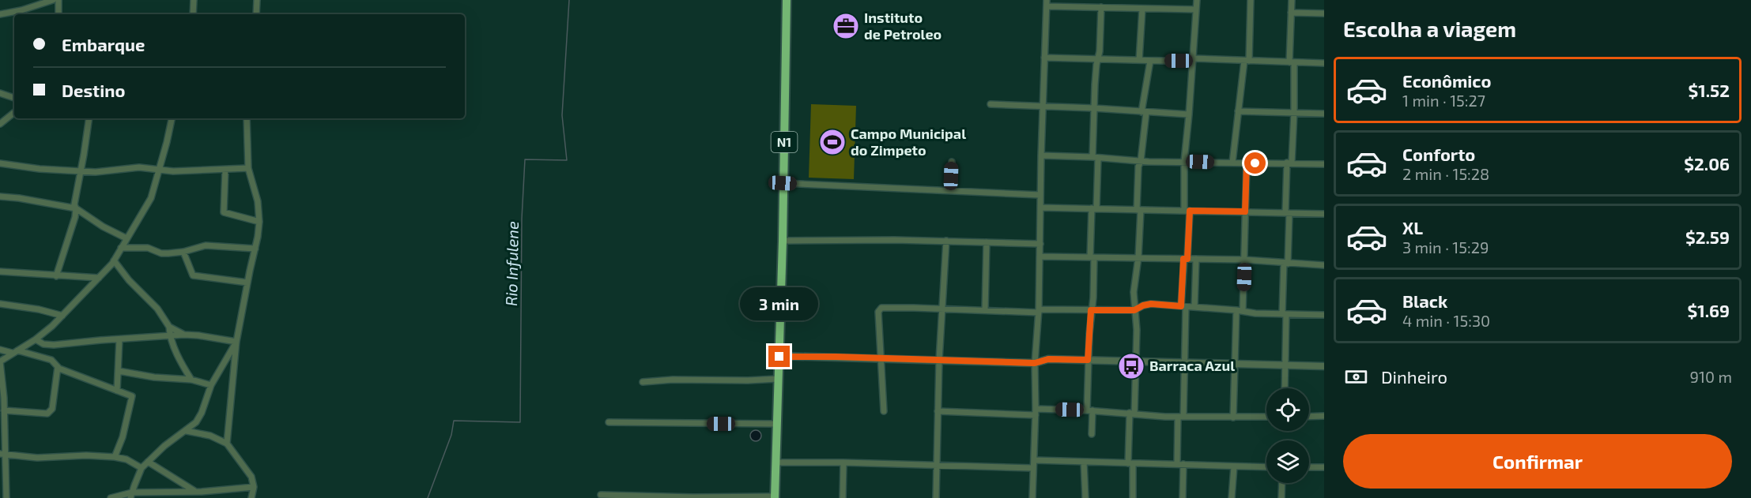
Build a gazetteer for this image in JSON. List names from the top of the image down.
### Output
{
  "streets": {
    "highway": ["N1"]
  },
  "water": ["Rio Infulene"],
  "places": {
    "office": ["Instituto de Petroleo"],
    "sports": ["Campo Municipal do Zimpeto"],
    "bus stop": ["Barraca Azul"]
  },
  "page": {
    "heading": "Escolha a viagem",
    "banner": ["Embarque", "Destino"],
    "list": [
      {
        "name": "Econômico",
        "note": "1 min · 15:27",
        "value": "$1.52"
      },
      {
        "name": "Conforto",
        "note": "2 min · 15:28",
        "value": "$2.06"
      },
      {
        "name": "XL",
        "note": "3 min · 15:29",
        "value": "$2.59"
      },
      {
        "name": "Black",
        "note": "4 min · 15:30",
        "value": "$1.69"
      }
    ],
    "bubble": "3 min",
    "pay": ["Dinheiro", "910 m"],
    "buttons": "Confirmar"
  }
}
